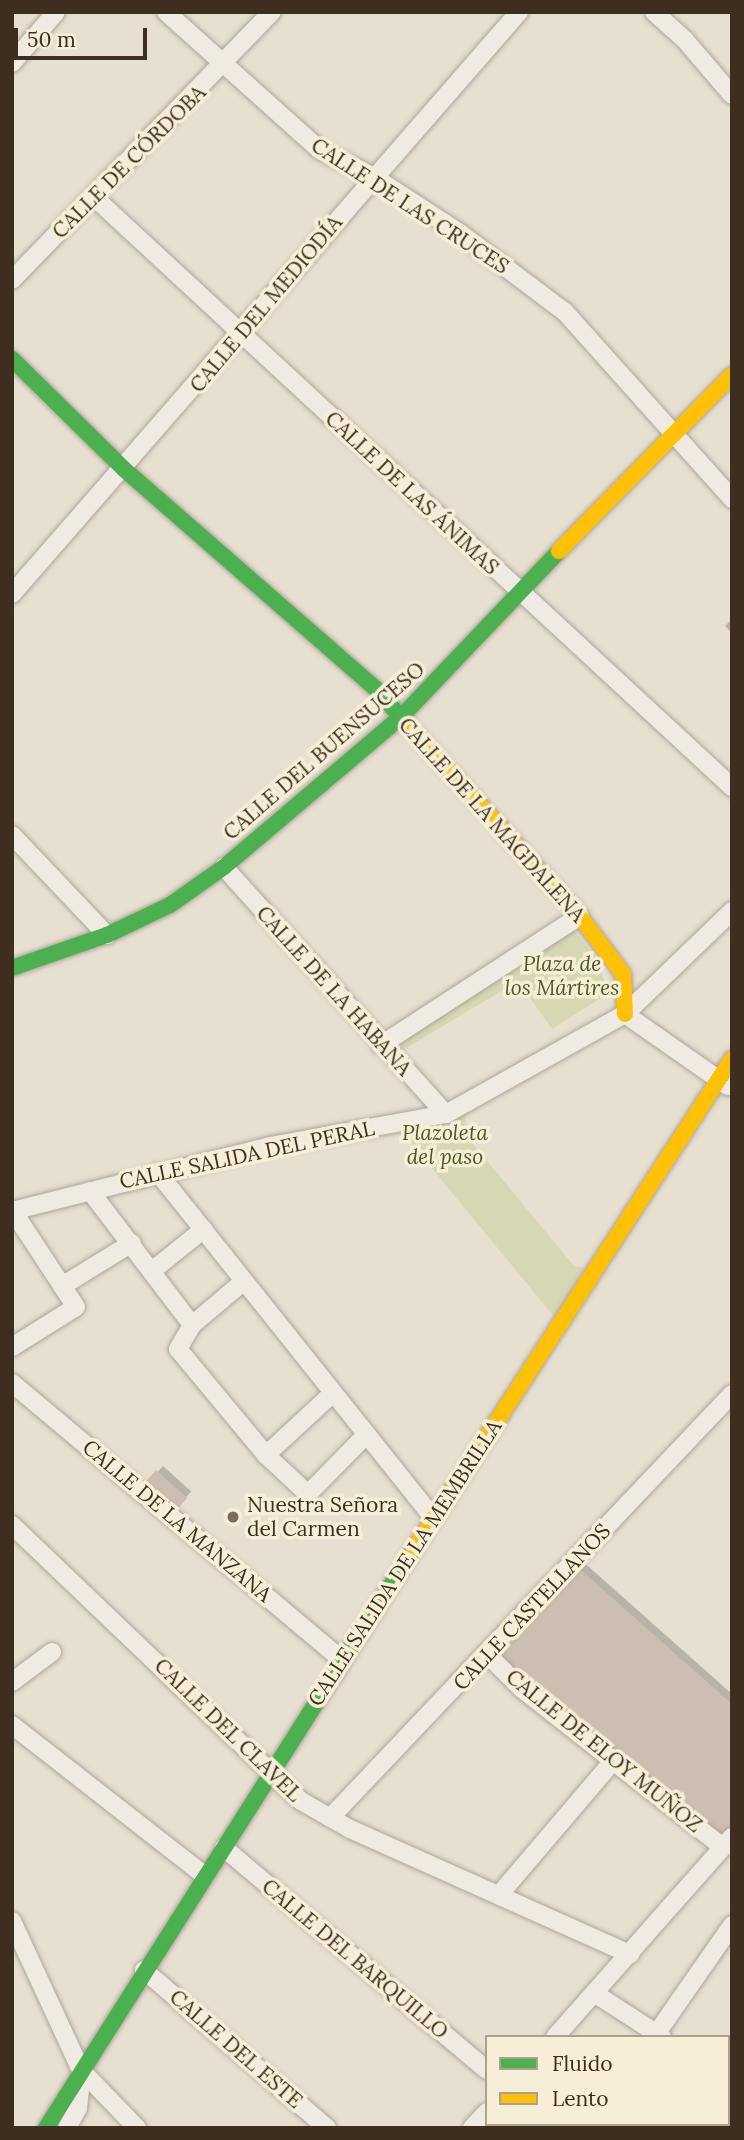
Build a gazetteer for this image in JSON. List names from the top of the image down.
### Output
{
  "streets": {
    "street": [
      "CALLE DE CÓRDOBA",
      "CALLE DE LAS CRUCES",
      "CALLE DEL MEDIODÍA",
      "CALLE DE LAS ÁNIMAS",
      "CALLE DEL BUENSUCESO",
      "CALLE DE LA MAGDALENA",
      "CALLE DE LA HABANA",
      "CALLE SALIDA DEL PERAL",
      "CALLE DE LA MANZANA",
      "CALLE SALIDA DE LA MEMBRILLA",
      "CALLE CASTELLANOS",
      "CALLE DEL CLAVEL",
      "CALLE DE ELOY MUÑOZ",
      "CALLE DEL BARQUILLO",
      "CALLE DEL ESTE"
    ]
  },
  "crossings": [
    ["CALLE DE CÓRDOBA", "CALLE DE LAS CRUCES"],
    ["CALLE DE CÓRDOBA", "CALLE DE LAS ÁNIMAS"],
    ["CALLE DE LAS CRUCES", "CALLE DEL MEDIODÍA"],
    ["CALLE DE LAS CRUCES", "CALLE DEL BUENSUCESO"],
    ["CALLE DEL MEDIODÍA", "CALLE DE LAS ÁNIMAS"],
    ["CALLE DEL MEDIODÍA", "CALLE DE LA MAGDALENA"],
    ["CALLE DE LAS ÁNIMAS", "CALLE DEL BUENSUCESO"],
    ["CALLE DEL BUENSUCESO", "CALLE DE LA MAGDALENA"],
    ["CALLE DEL BUENSUCESO", "CALLE DE LA HABANA"],
    ["CALLE DE LA MAGDALENA", "CALLE SALIDA DEL PERAL"],
    ["CALLE DE LA HABANA", "CALLE SALIDA DEL PERAL"],
    ["CALLE DE LA MANZANA", "CALLE SALIDA DE LA MEMBRILLA"],
    ["CALLE SALIDA DE LA MEMBRILLA", "CALLE DEL CLAVEL"],
    ["CALLE SALIDA DE LA MEMBRILLA", "CALLE DEL BARQUILLO"],
    ["CALLE SALIDA DE LA MEMBRILLA", "CALLE DEL ESTE"],
    ["CALLE CASTELLANOS", "CALLE DEL CLAVEL"],
    ["CALLE CASTELLANOS", "CALLE DE ELOY MUÑOZ"]
  ],
  "parks": ["Plaza de los Mártires", "Plazoleta del paso"],
  "places": ["Nuestra Señora del Carmen"],
  "legend": ["Fluido", "Lento"],
  "scale_bar": "50 m"
}
